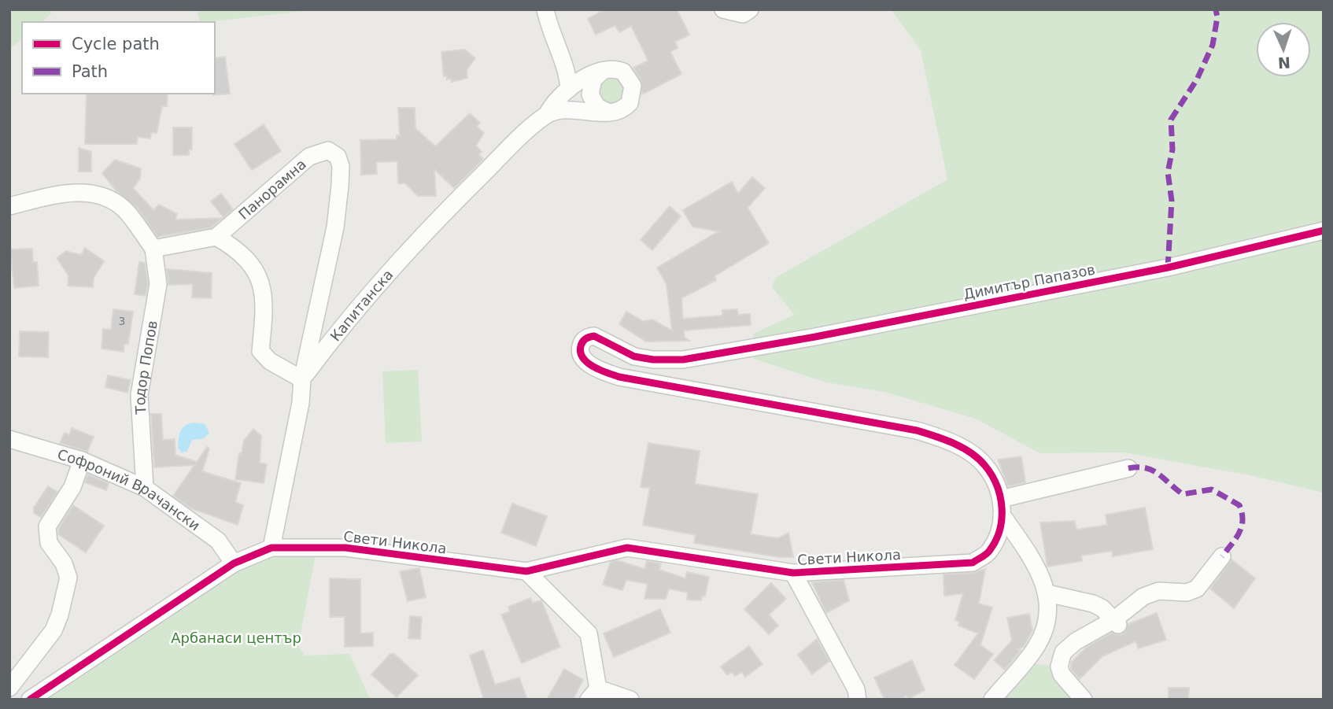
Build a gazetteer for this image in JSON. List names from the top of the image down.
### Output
{
  "streets": {
    "street": [
      "Панорамна",
      "Димитър Папазов",
      "Капитанска",
      "Тодор Попов",
      "Софроний Врачански",
      "Свети Никола"
    ]
  },
  "crossings": [
    ["Панорамна", "Капитанска"],
    ["Димитър Папазов", "Свети Никола"],
    ["Тодор Попов", "Софроний Врачански"],
    ["Софроний Врачански", "Свети Никола"]
  ],
  "parks": ["Арбанаси център"],
  "house_numbers": ["3"],
  "legend": ["Cycle path", "Path"],
  "north": "bottom"
}
